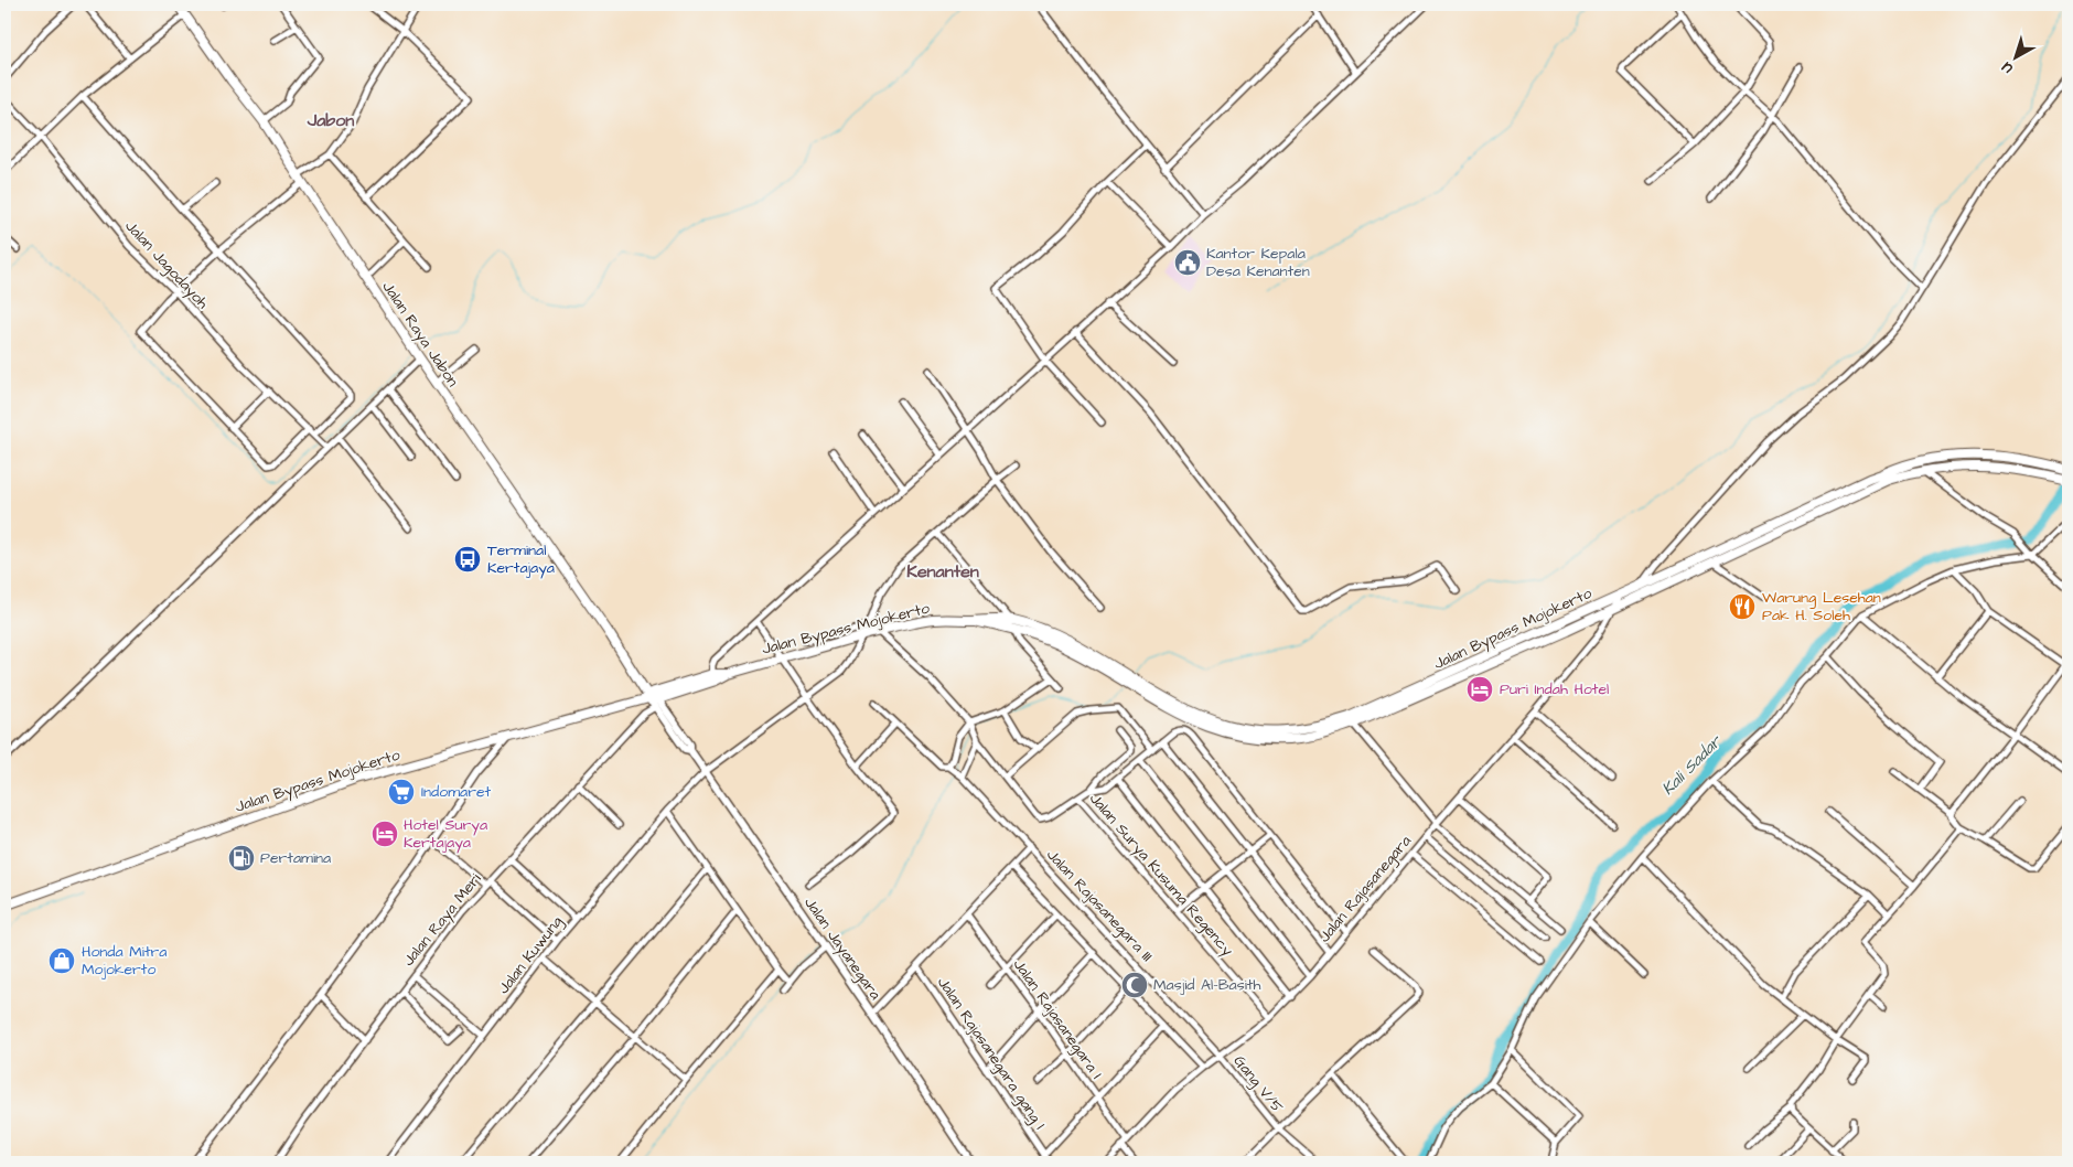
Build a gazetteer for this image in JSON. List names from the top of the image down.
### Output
{
  "streets": {
    "highway": ["Jalan Raya Jabon", "Jalan Bypass Mojokerto", "Jalan Jayanegara"],
    "street": [
      "Jalan Jagodayoh",
      "Jalan Surya Kusuma Regency",
      "Jalan Rajasanegara",
      "Jalan Rajasanegara III",
      "Jalan Raya Meri",
      "Jalan Kuwung",
      "Jalan Rajasanegara I",
      "Jalan Rajasanegara gang I",
      "Gang V/5"
    ]
  },
  "crossings": [
    ["Jalan Raya Jabon", "Jalan Jayanegara"],
    ["Jalan Bypass Mojokerto", "Jalan Rajasanegara"],
    ["Jalan Bypass Mojokerto", "Jalan Raya Meri"],
    ["Jalan Bypass Mojokerto", "Jalan Jayanegara"],
    ["Jalan Bypass Mojokerto", "Jalan Kuwung"],
    ["Jalan Surya Kusuma Regency", "Jalan Rajasanegara"],
    ["Jalan Rajasanegara", "Jalan Rajasanegara III"],
    ["Jalan Rajasanegara", "Jalan Rajasanegara I"],
    ["Jalan Rajasanegara", "Gang V/5"],
    ["Jalan Rajasanegara III", "Gang V/5"],
    ["Jalan Raya Meri", "Jalan Jayanegara"],
    ["Jalan Jayanegara", "Jalan Kuwung"]
  ],
  "districts": ["Jabon", "Kenanten"],
  "water": ["Kali Sadar"],
  "places": {
    "public building": ["Kantor Kepala Desa Kenanten"],
    "bus stop": ["Terminal Kertajaya"],
    "restaurant": ["Warung Lesehan Pak H. Soleh"],
    "hotel": ["Puri Indah Hotel", "Hotel Surya Kertajaya"],
    "supermarket": ["Indomaret"],
    "fuel station": ["Pertamina"],
    "shop": ["Honda Mitra Mojokerto"],
    "mosque": ["Masjid Al-Basith"]
  },
  "north": "bottom left"
}
